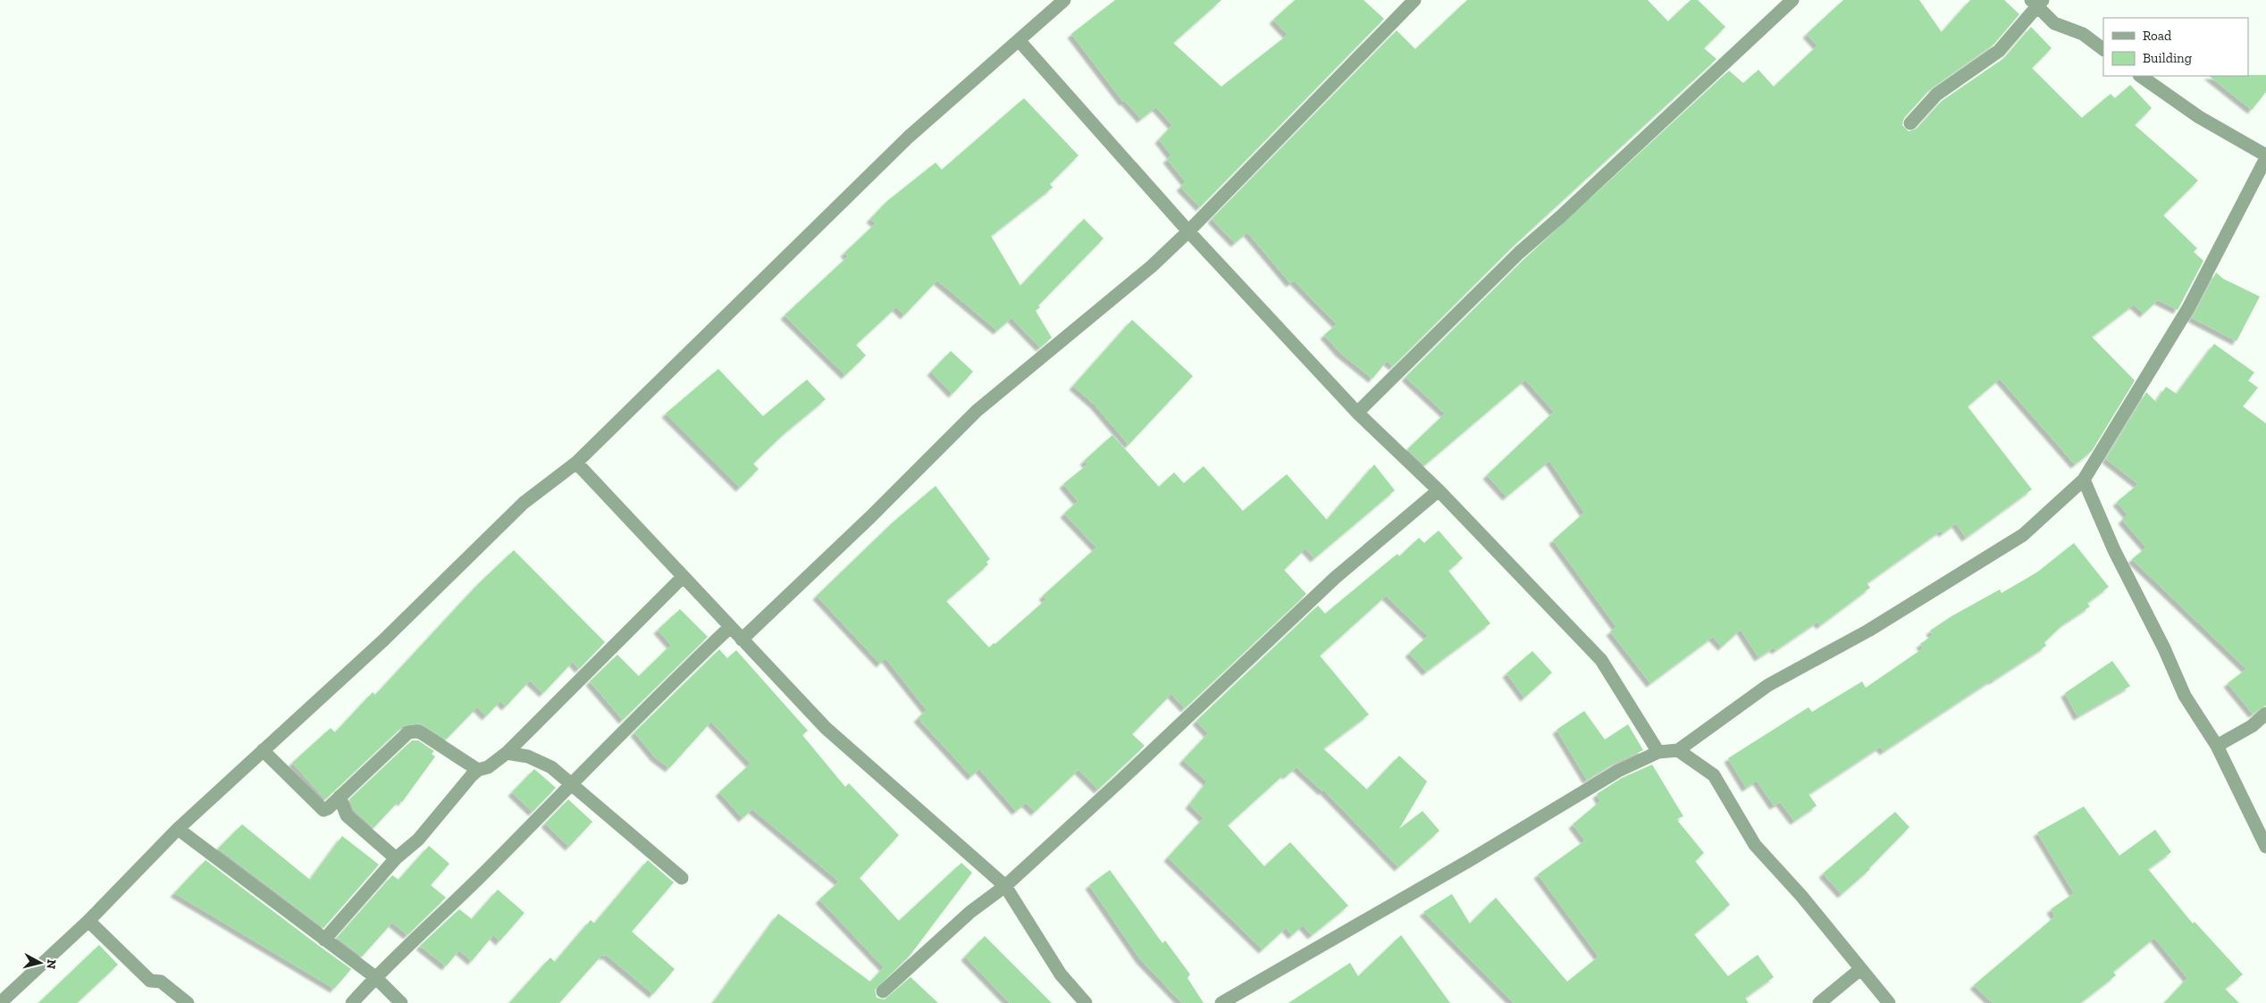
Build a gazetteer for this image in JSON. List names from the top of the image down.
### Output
{
  "legend": ["Road", "Building"],
  "north": "right"
}
